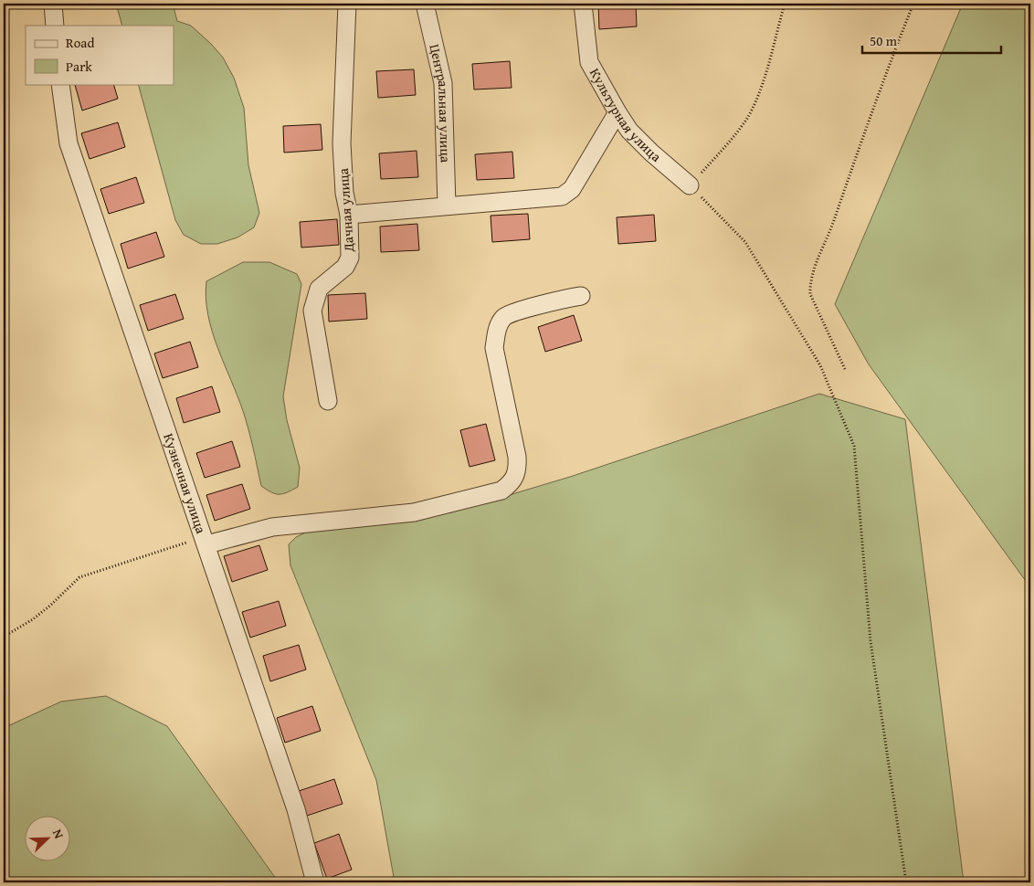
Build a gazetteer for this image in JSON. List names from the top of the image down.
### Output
{
  "streets": {
    "street": [
      "Центральная улица",
      "Культурная улица",
      "Дачная улица",
      "Кузнечная улица"
    ]
  },
  "legend": ["Road", "Park"],
  "scale_bar": "50 m",
  "north": "top right"
}
